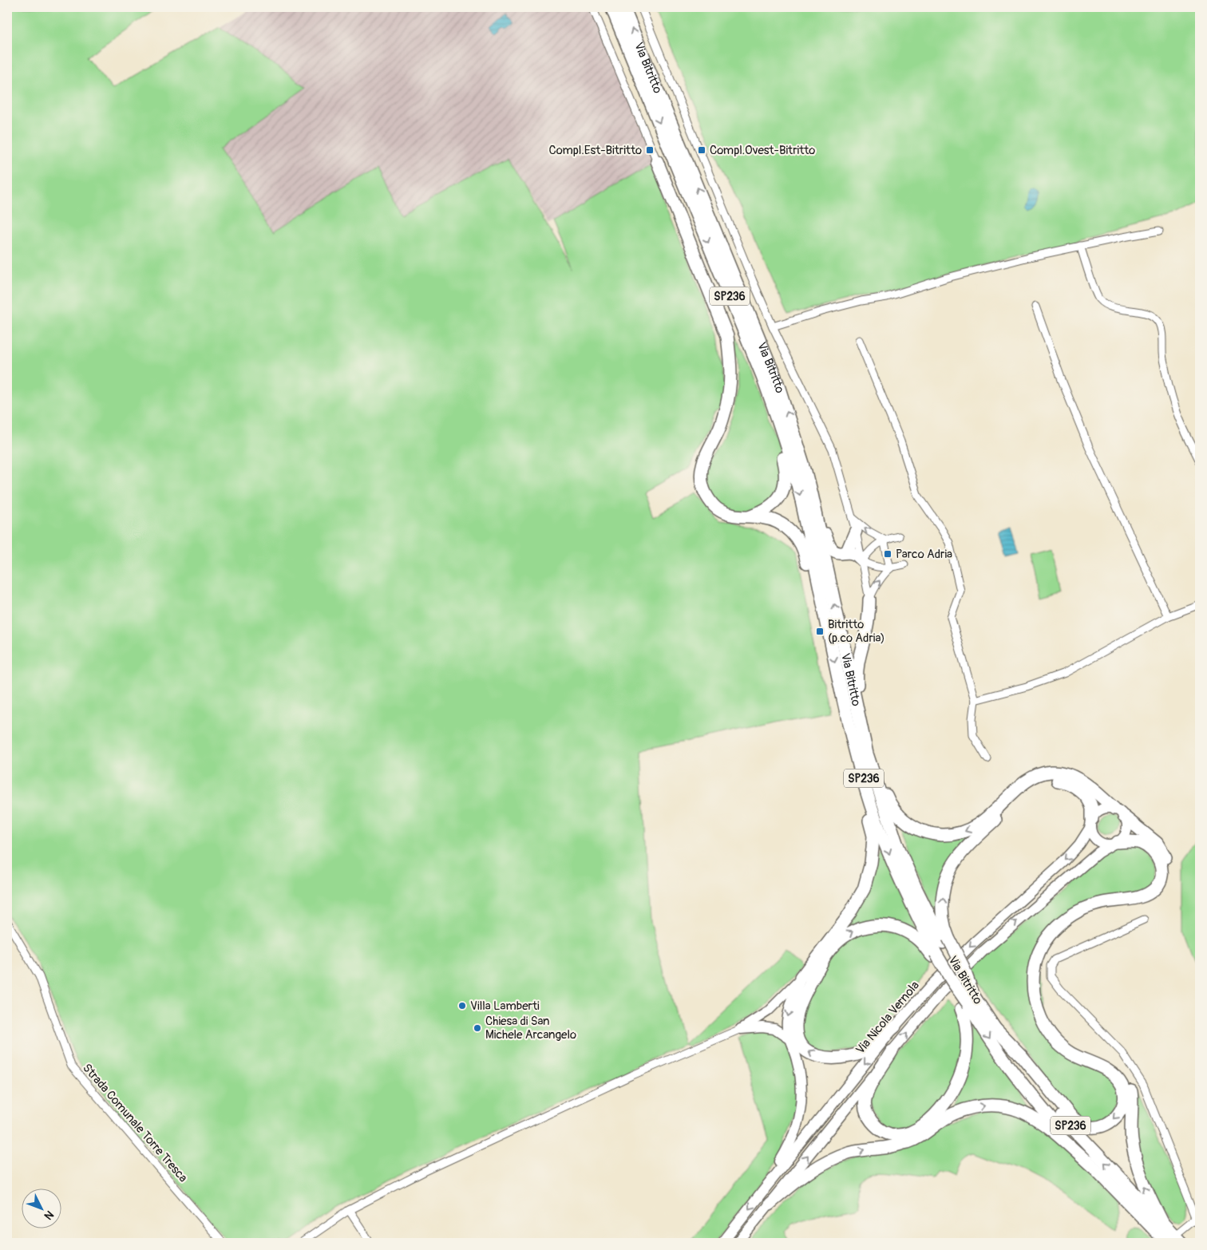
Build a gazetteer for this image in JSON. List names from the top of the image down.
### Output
{
  "streets": {
    "highway": ["Via Bitritto", "SP236"],
    "main road": ["Via Nicola Vernola"],
    "street": ["Strada Comunale Torre Tresca"]
  },
  "places": {
    "transit": [
      "Compl.Est-Bitritto",
      "Compl.Ovest-Bitritto",
      "Parco Adria",
      "Bitritto (p.co Adria)"
    ],
    "other": ["Villa Lamberti", "Chiesa di San Michele Arcangelo"]
  },
  "north": "bottom right"
}
